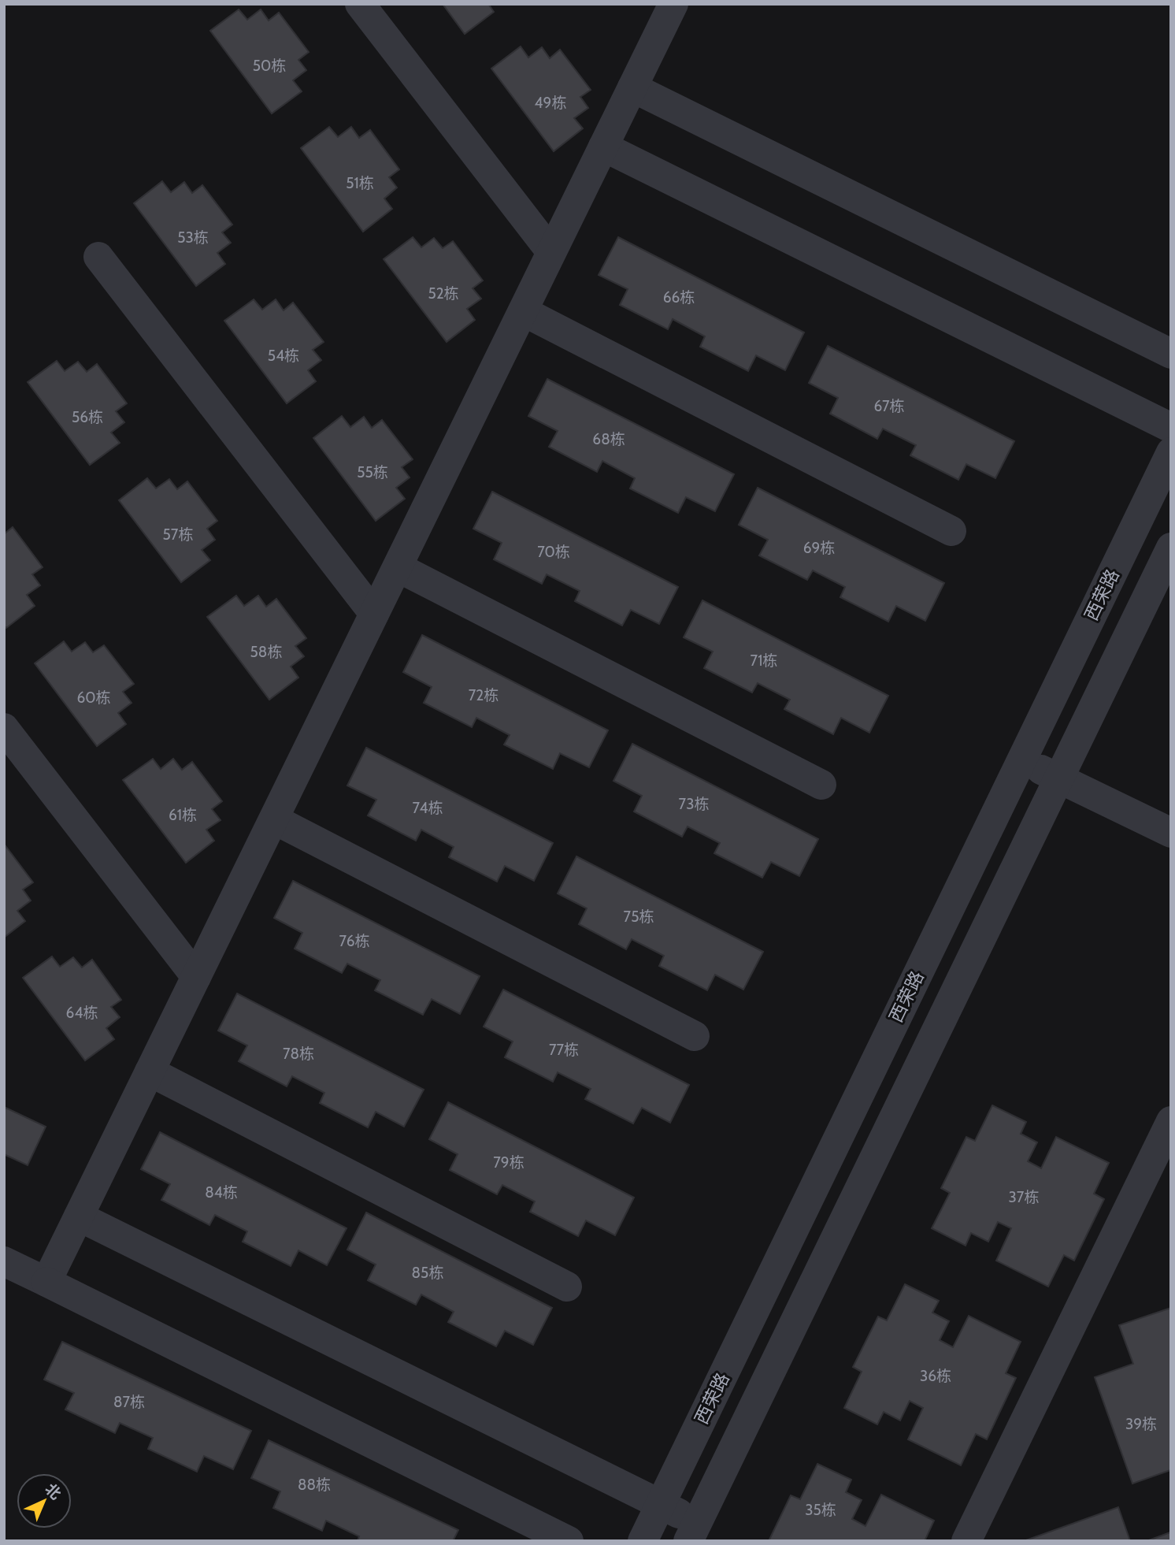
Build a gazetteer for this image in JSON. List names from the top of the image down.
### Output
{
  "streets": {
    "street": ["西荣路"]
  },
  "house_numbers": [
    "50栋",
    "49栋",
    "51栋",
    "53栋",
    "52栋",
    "66栋",
    "54栋",
    "67栋",
    "56栋",
    "68栋",
    "55栋",
    "57栋",
    "69栋",
    "70栋",
    "58栋",
    "71栋",
    "72栋",
    "60栋",
    "73栋",
    "74栋",
    "61栋",
    "75栋",
    "76栋",
    "64栋",
    "77栋",
    "78栋",
    "79栋",
    "84栋",
    "37栋",
    "85栋",
    "36栋",
    "87栋",
    "39栋",
    "88栋",
    "35栋"
  ],
  "north": "top right"
}
